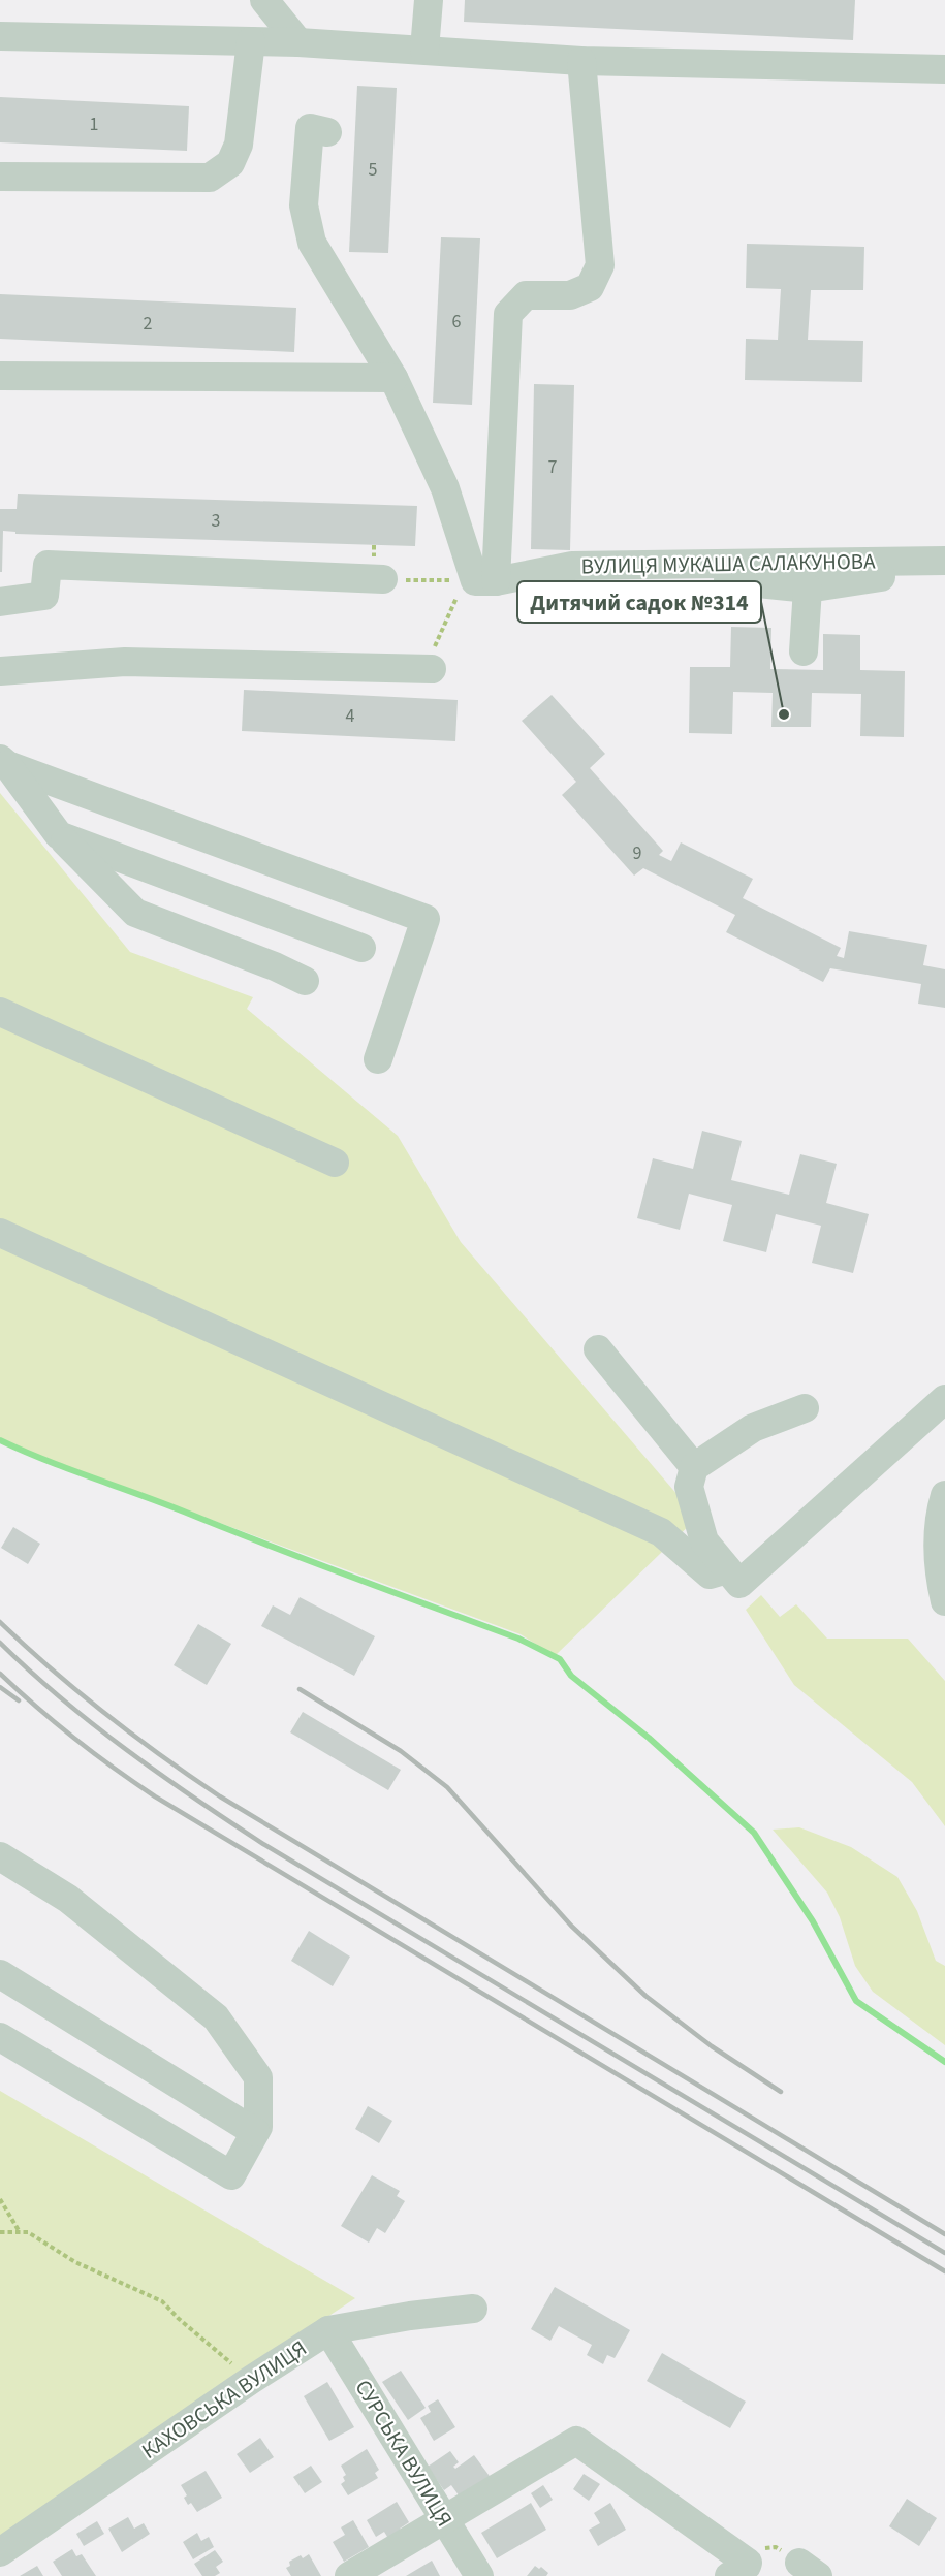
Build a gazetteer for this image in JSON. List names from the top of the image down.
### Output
{
  "streets": {
    "street": ["ВУЛИЦЯ МУКАША САЛАКУНОВА", "КАХОВСЬКА ВУЛИЦЯ", "СУРСЬКА ВУЛИЦЯ"]
  },
  "crossings": [
    ["КАХОВСЬКА ВУЛИЦЯ", "СУРСЬКА ВУЛИЦЯ"]
  ],
  "places": ["Дитячий садок №314"],
  "house_numbers": [
    "1",
    "5",
    "6",
    "2",
    "7",
    "3",
    "4",
    "9"
  ]
}
